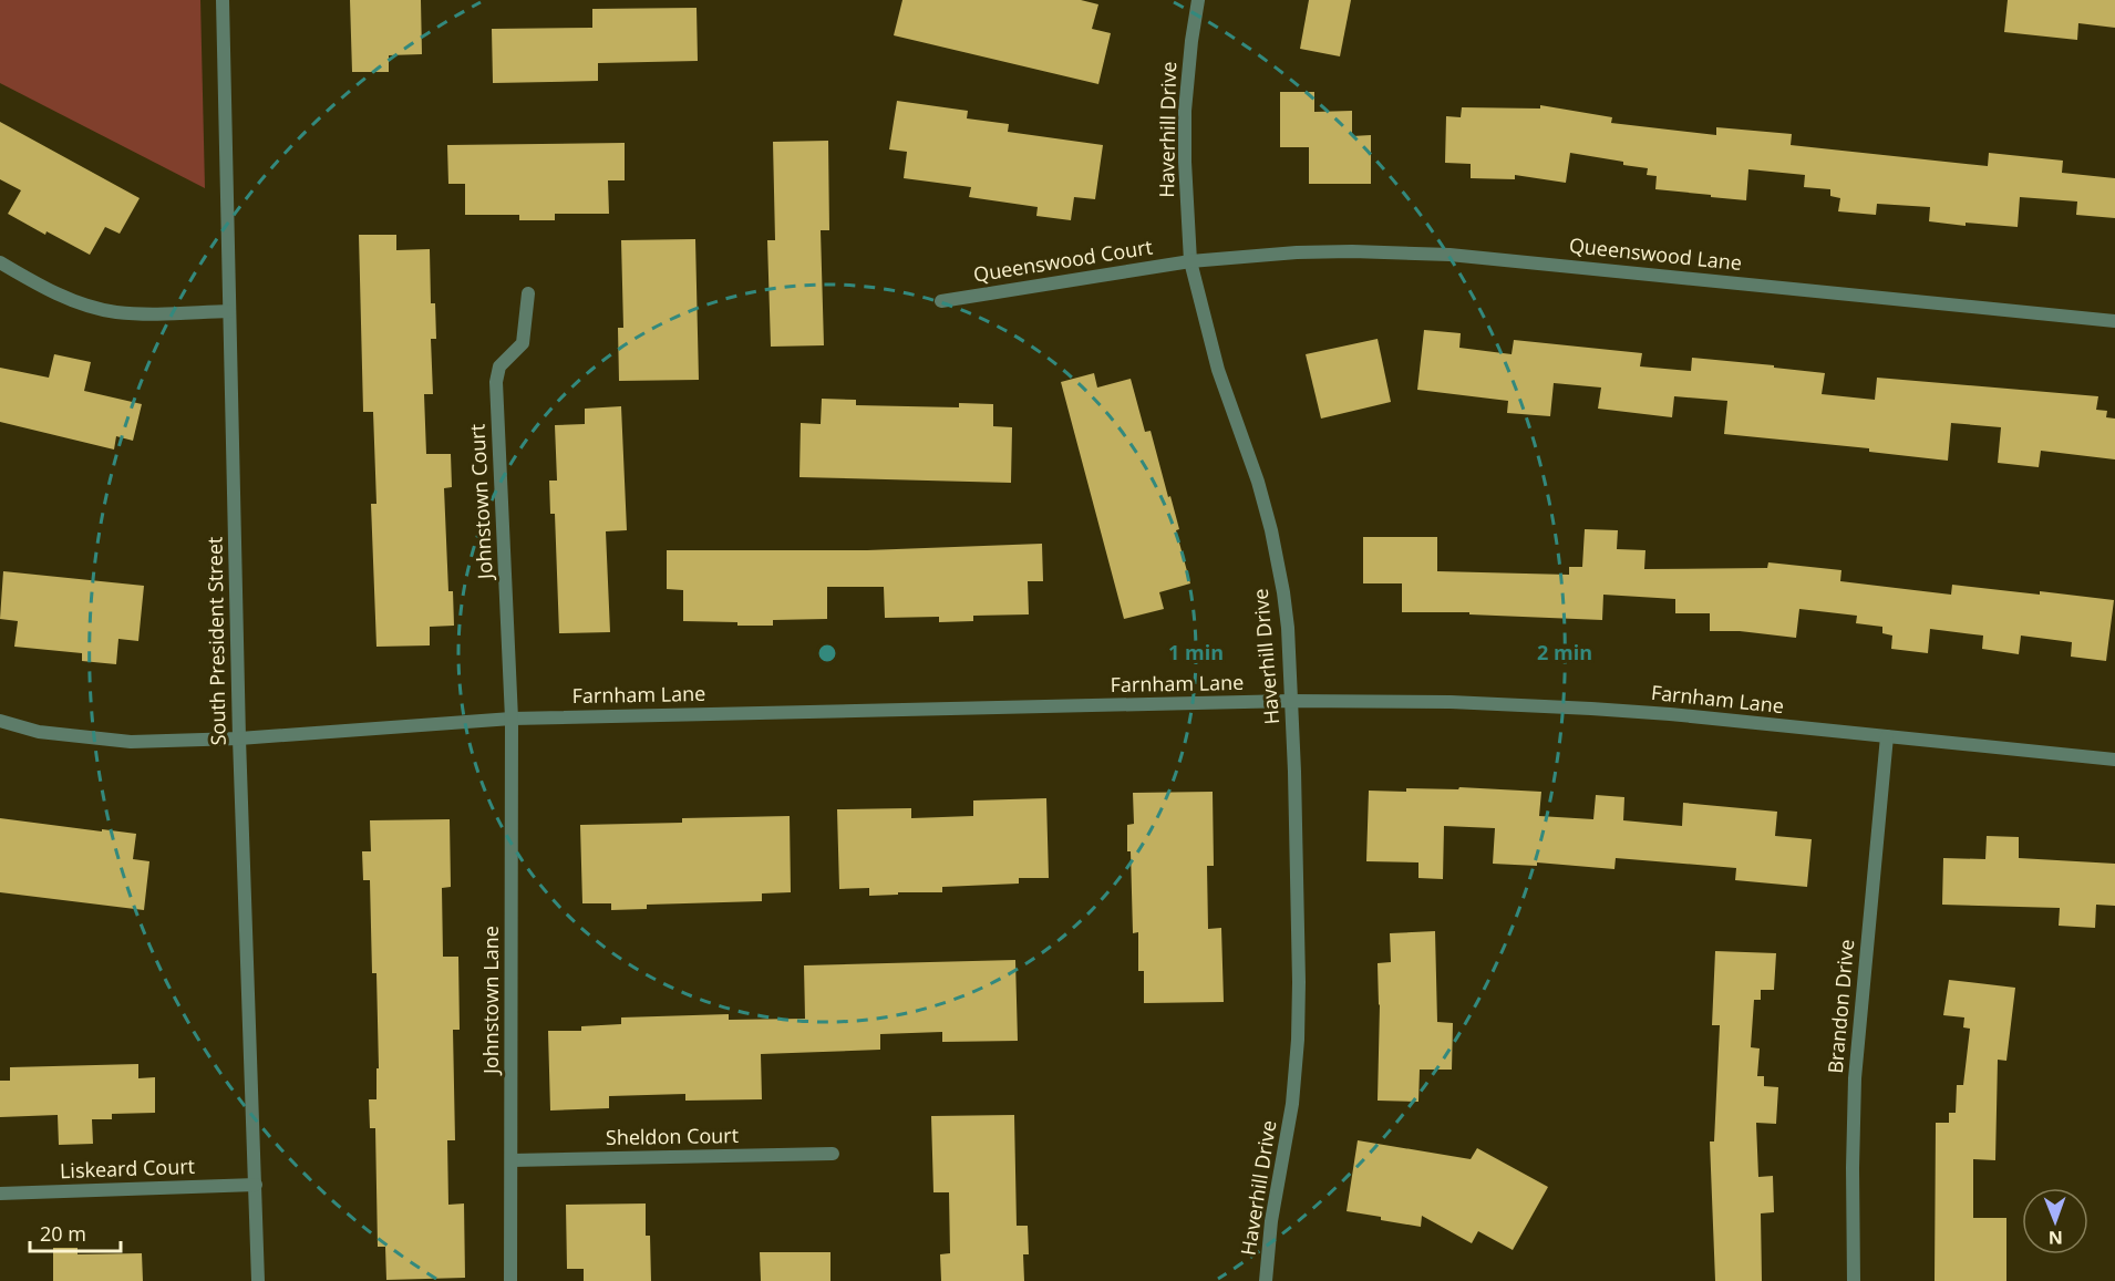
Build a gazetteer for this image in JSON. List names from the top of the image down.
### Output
{
  "streets": {
    "street": [
      "Haverhill Drive",
      "Queenswood Lane",
      "Queenswood Court",
      "Johnstown Court",
      "South President Street",
      "Farnham Lane",
      "Johnstown Lane",
      "Brandon Drive",
      "Sheldon Court",
      "Liskeard Court"
    ]
  },
  "crossings": [
    ["Haverhill Drive", "Queenswood Lane"],
    ["Haverhill Drive", "Queenswood Court"],
    ["Haverhill Drive", "Farnham Lane"],
    ["Queenswood Lane", "Queenswood Court"],
    ["Johnstown Court", "Farnham Lane"],
    ["Johnstown Court", "Johnstown Lane"],
    ["South President Street", "Farnham Lane"],
    ["South President Street", "Liskeard Court"],
    ["Farnham Lane", "Johnstown Lane"],
    ["Farnham Lane", "Brandon Drive"],
    ["Johnstown Lane", "Sheldon Court"]
  ],
  "scale_bar": "20 m",
  "north": "bottom",
  "rings": ["1 min", "2 min"]
}
